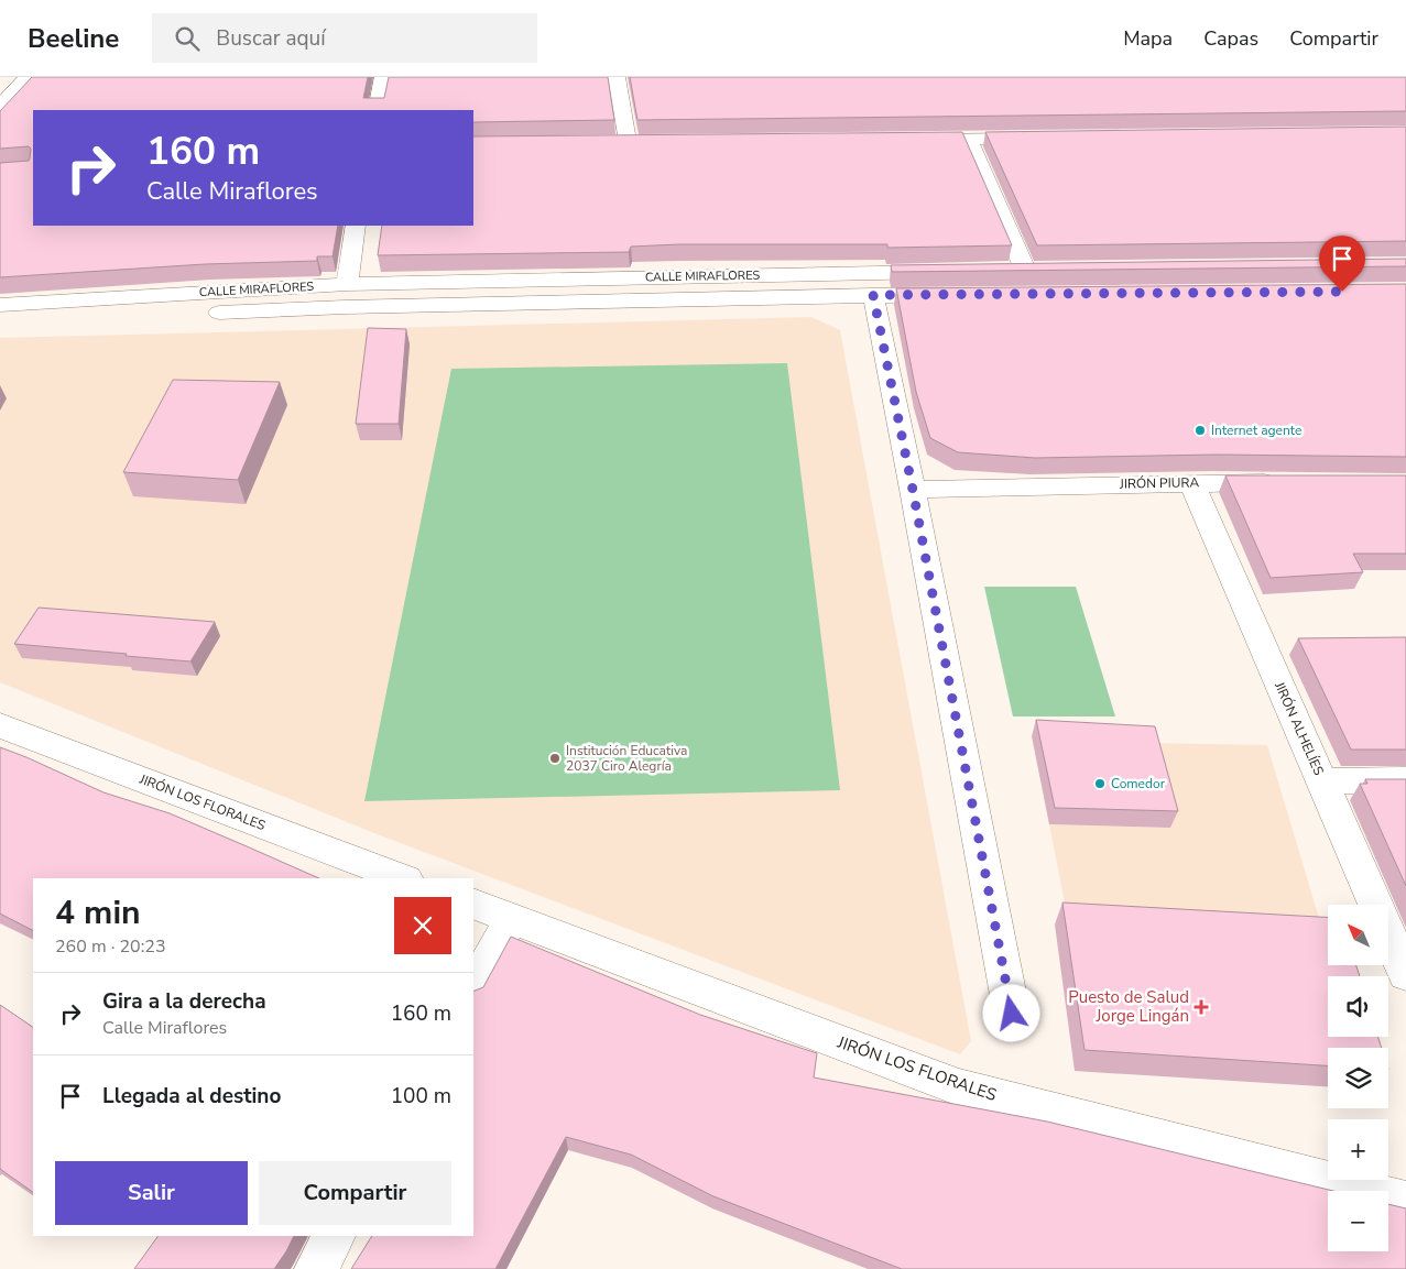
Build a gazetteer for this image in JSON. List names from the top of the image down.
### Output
{
  "streets": {
    "street": [
      "CALLE MIRAFLORES",
      "JIRÓN PIURA",
      "JIRÓN ALHELÍES",
      "JIRÓN LOS FLORALES"
    ]
  },
  "crossings": [
    ["JIRÓN PIURA", "JIRÓN ALHELÍES"]
  ],
  "places": {
    "other": ["Internet agente", "Institución Educativa 2037 Ciro Alegría", "Comedor"],
    "health": ["Puesto de Salud Jorge Lingán"]
  },
  "north": "top left",
  "page": {
    "header": "Beeline",
    "search": "Buscar aquí",
    "nav": ["Mapa", "Capas", "Compartir"],
    "turn": ["160 m", "Calle Miraflores"],
    "heading": ["4 min", "260 m · 20:23"],
    "map_buttons": ["+", "−"],
    "list": [
      {
        "name": "Gira a la derecha",
        "note": "Calle Miraflores",
        "value": "160 m"
      },
      {
        "name": "Llegada al destino",
        "value": "100 m"
      }
    ],
    "buttons": ["Salir", "Compartir"]
  }
}
